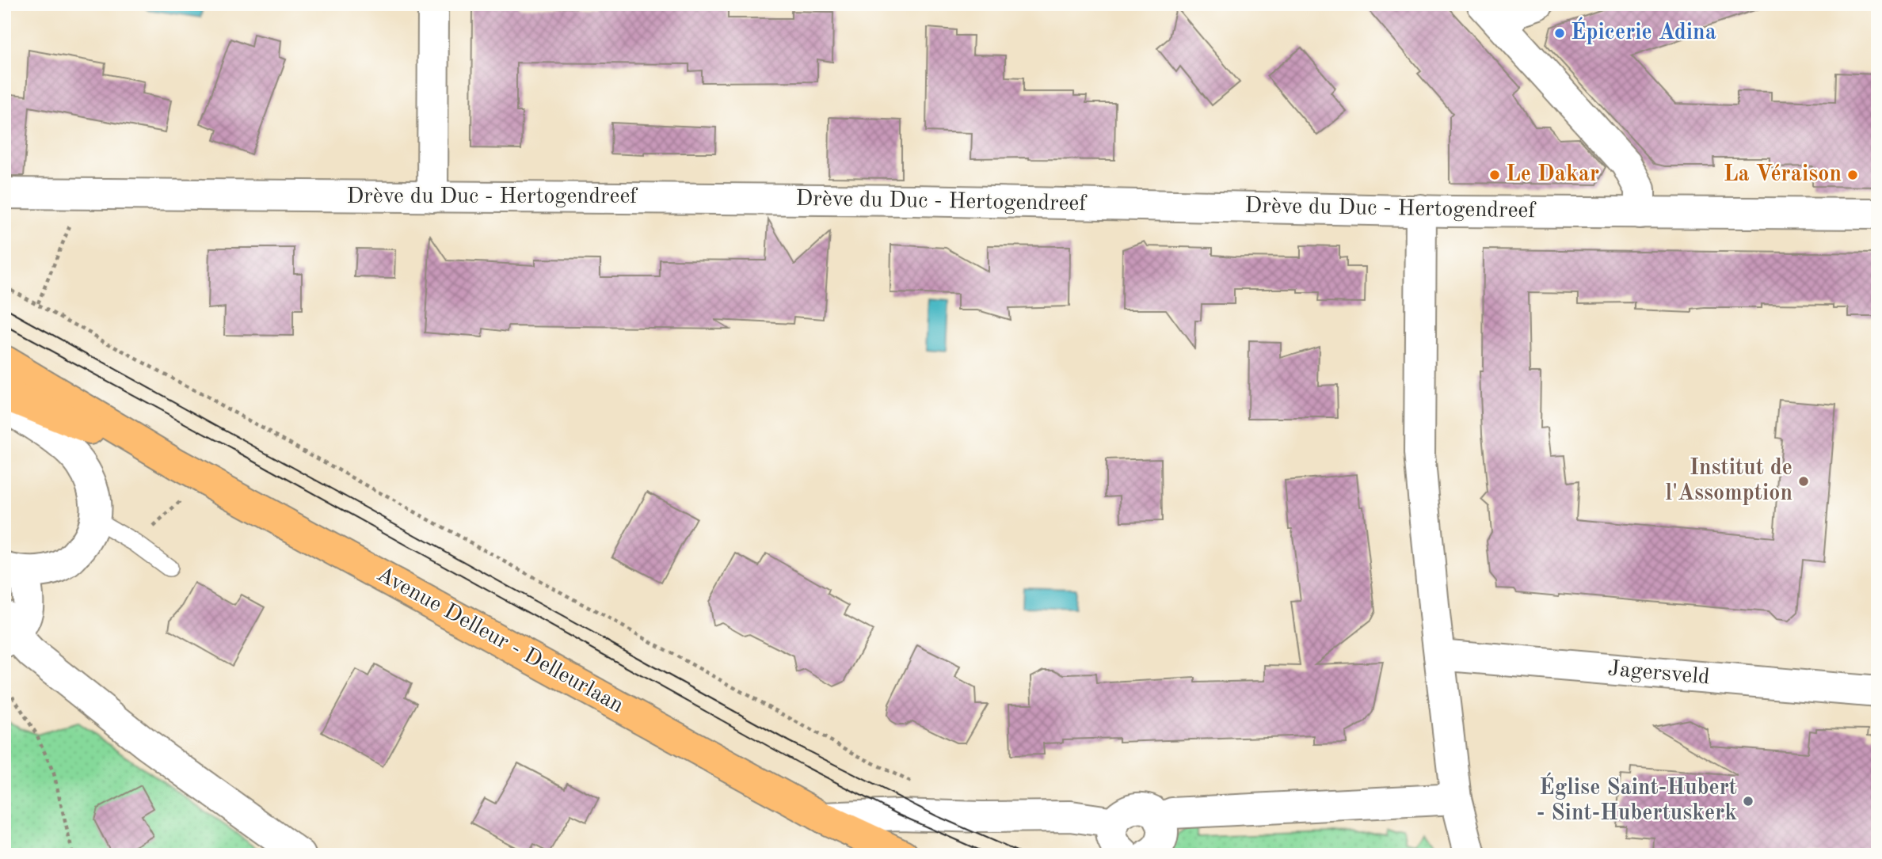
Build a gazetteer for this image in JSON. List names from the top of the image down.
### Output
{
  "streets": {
    "main road": ["Avenue Delleur - Delleurlaan"],
    "street": ["Drève du Duc - Hertogendreef", "Jagersveld"]
  },
  "places": [
    "Épicerie Adina",
    "Le Dakar",
    "La Véraison",
    "Institut de l'Assomption",
    "Église Saint-Hubert - Sint-Hubertuskerk"
  ]
}
